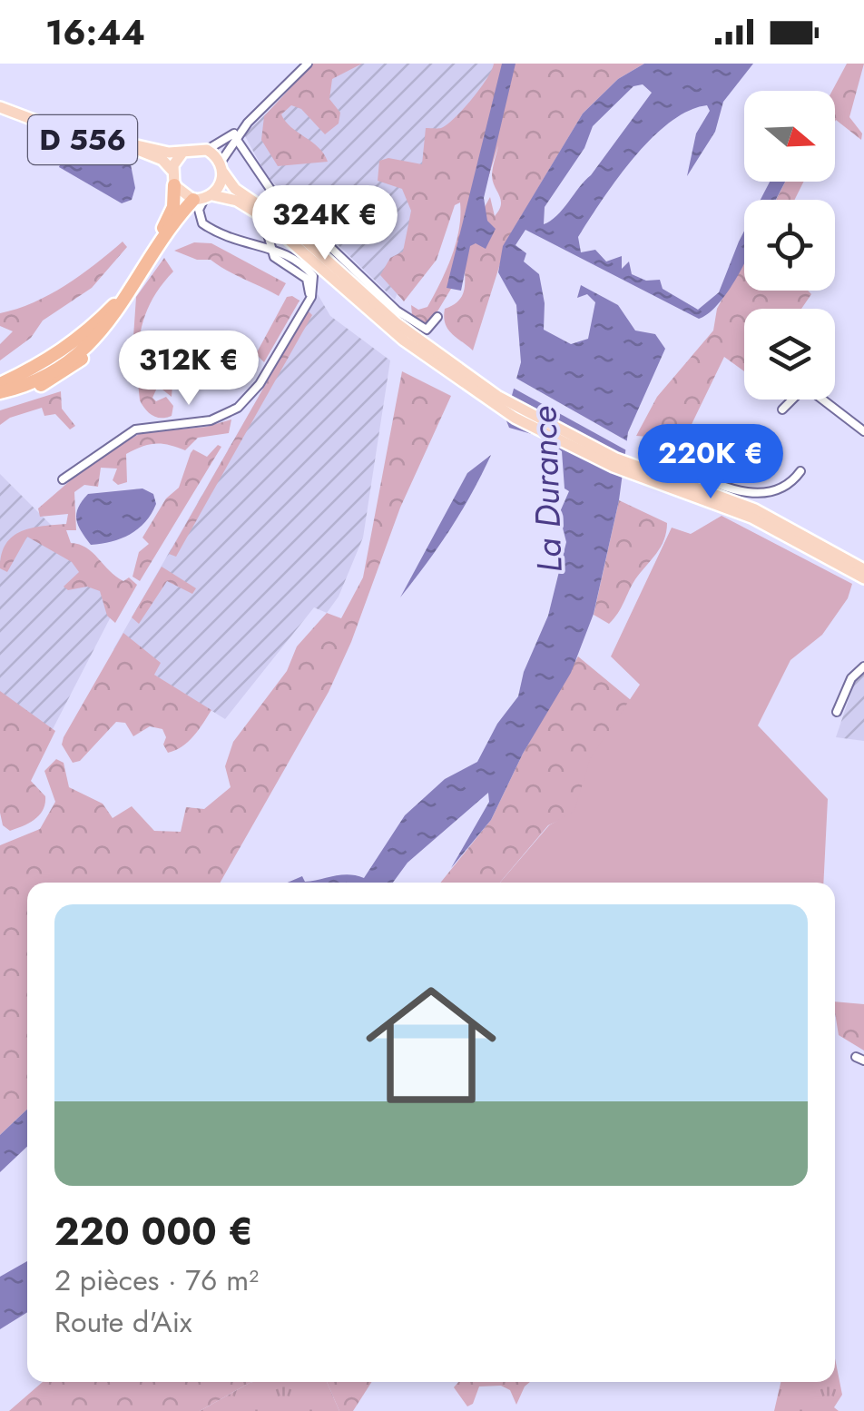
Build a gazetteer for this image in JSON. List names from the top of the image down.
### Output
{
  "streets": {
    "main road": ["D 556"]
  },
  "water": ["La Durance"],
  "north": "right",
  "page": {
    "status": "16:44",
    "price": ["324K €", "312K €", "220K €"],
    "list": [
      {
        "name": "220 000 €",
        "note": "2 pièces · 76 m² · Route d'Aix"
      }
    ]
  }
}
